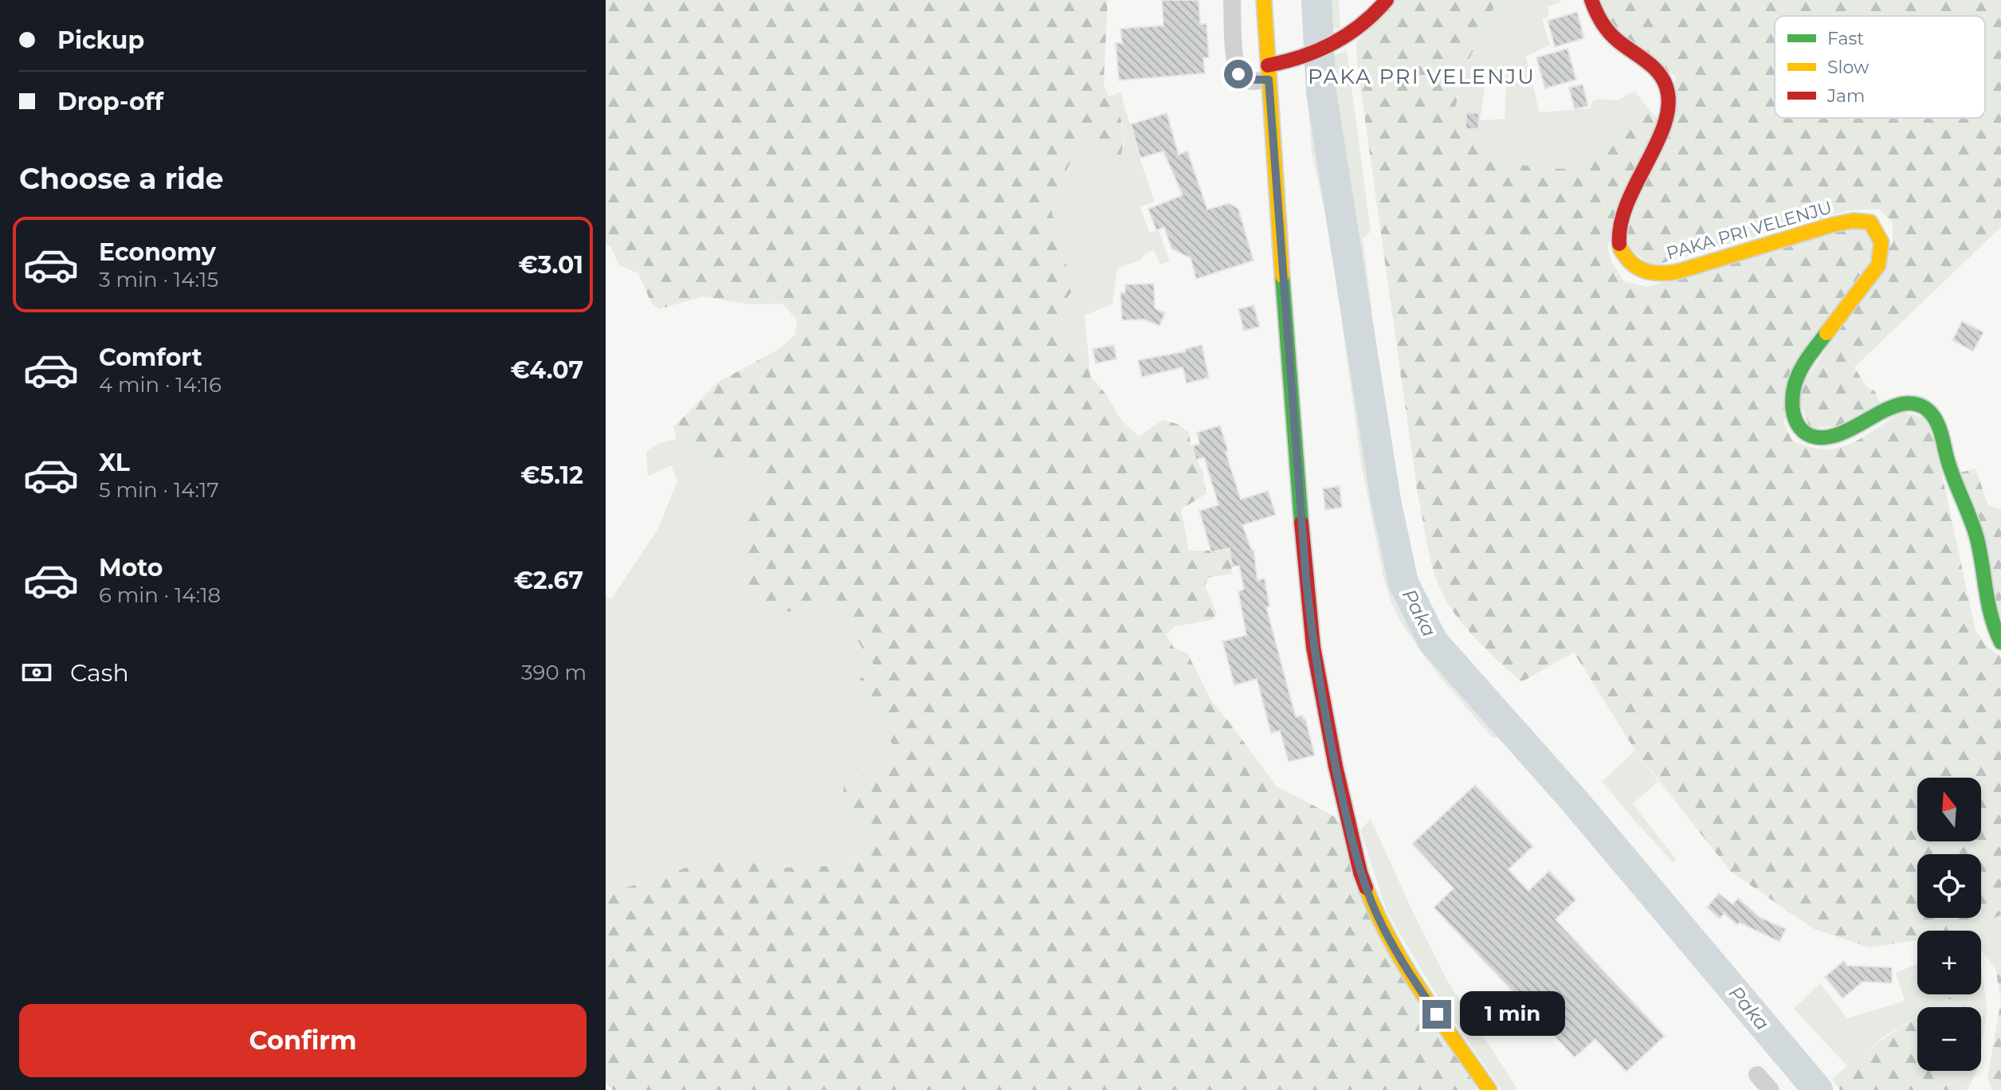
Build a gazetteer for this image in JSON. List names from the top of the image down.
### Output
{
  "streets": {
    "street": ["PAKA PRI VELENJU"]
  },
  "districts": ["PAKA PRI VELENJU"],
  "water": ["Paka"],
  "legend": ["Fast", "Slow", "Jam"],
  "north": "top",
  "page": {
    "banner": ["Pickup", "Drop-off"],
    "heading": "Choose a ride",
    "list": [
      {
        "name": "Economy",
        "note": "3 min · 14:15",
        "value": "€3.01"
      },
      {
        "name": "Comfort",
        "note": "4 min · 14:16",
        "value": "€4.07"
      },
      {
        "name": "XL",
        "note": "5 min · 14:17",
        "value": "€5.12"
      },
      {
        "name": "Moto",
        "note": "6 min · 14:18",
        "value": "€2.67"
      }
    ],
    "pay": ["Cash", "390 m"],
    "map_buttons": ["+", "−"],
    "buttons": "Confirm",
    "bubble": "1 min"
  }
}
